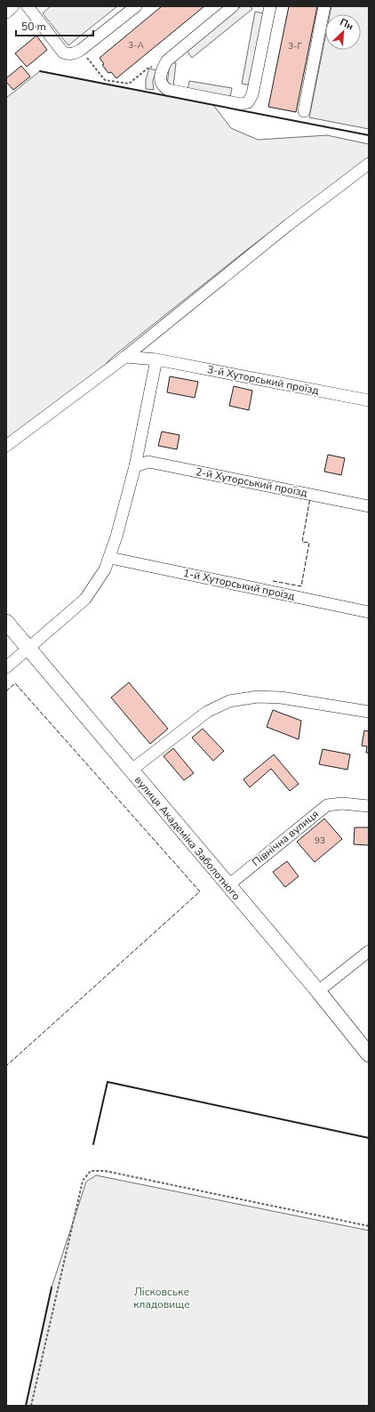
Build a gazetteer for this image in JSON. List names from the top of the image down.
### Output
{
  "streets": {
    "main road": ["вулиця Академіка Заболотного"],
    "street": [
      "3-й Хуторський проїзд",
      "2-й Хуторський проїзд",
      "1-й Хуторський проїзд",
      "Північна вулиця"
    ]
  },
  "crossings": [
    ["вулиця Академіка Заболотного", "Північна вулиця"]
  ],
  "parks": ["Лісковське кладовище"],
  "house_numbers": ["3-А", "3-Г", "93"],
  "scale_bar": "50 m",
  "north": "top right"
}
